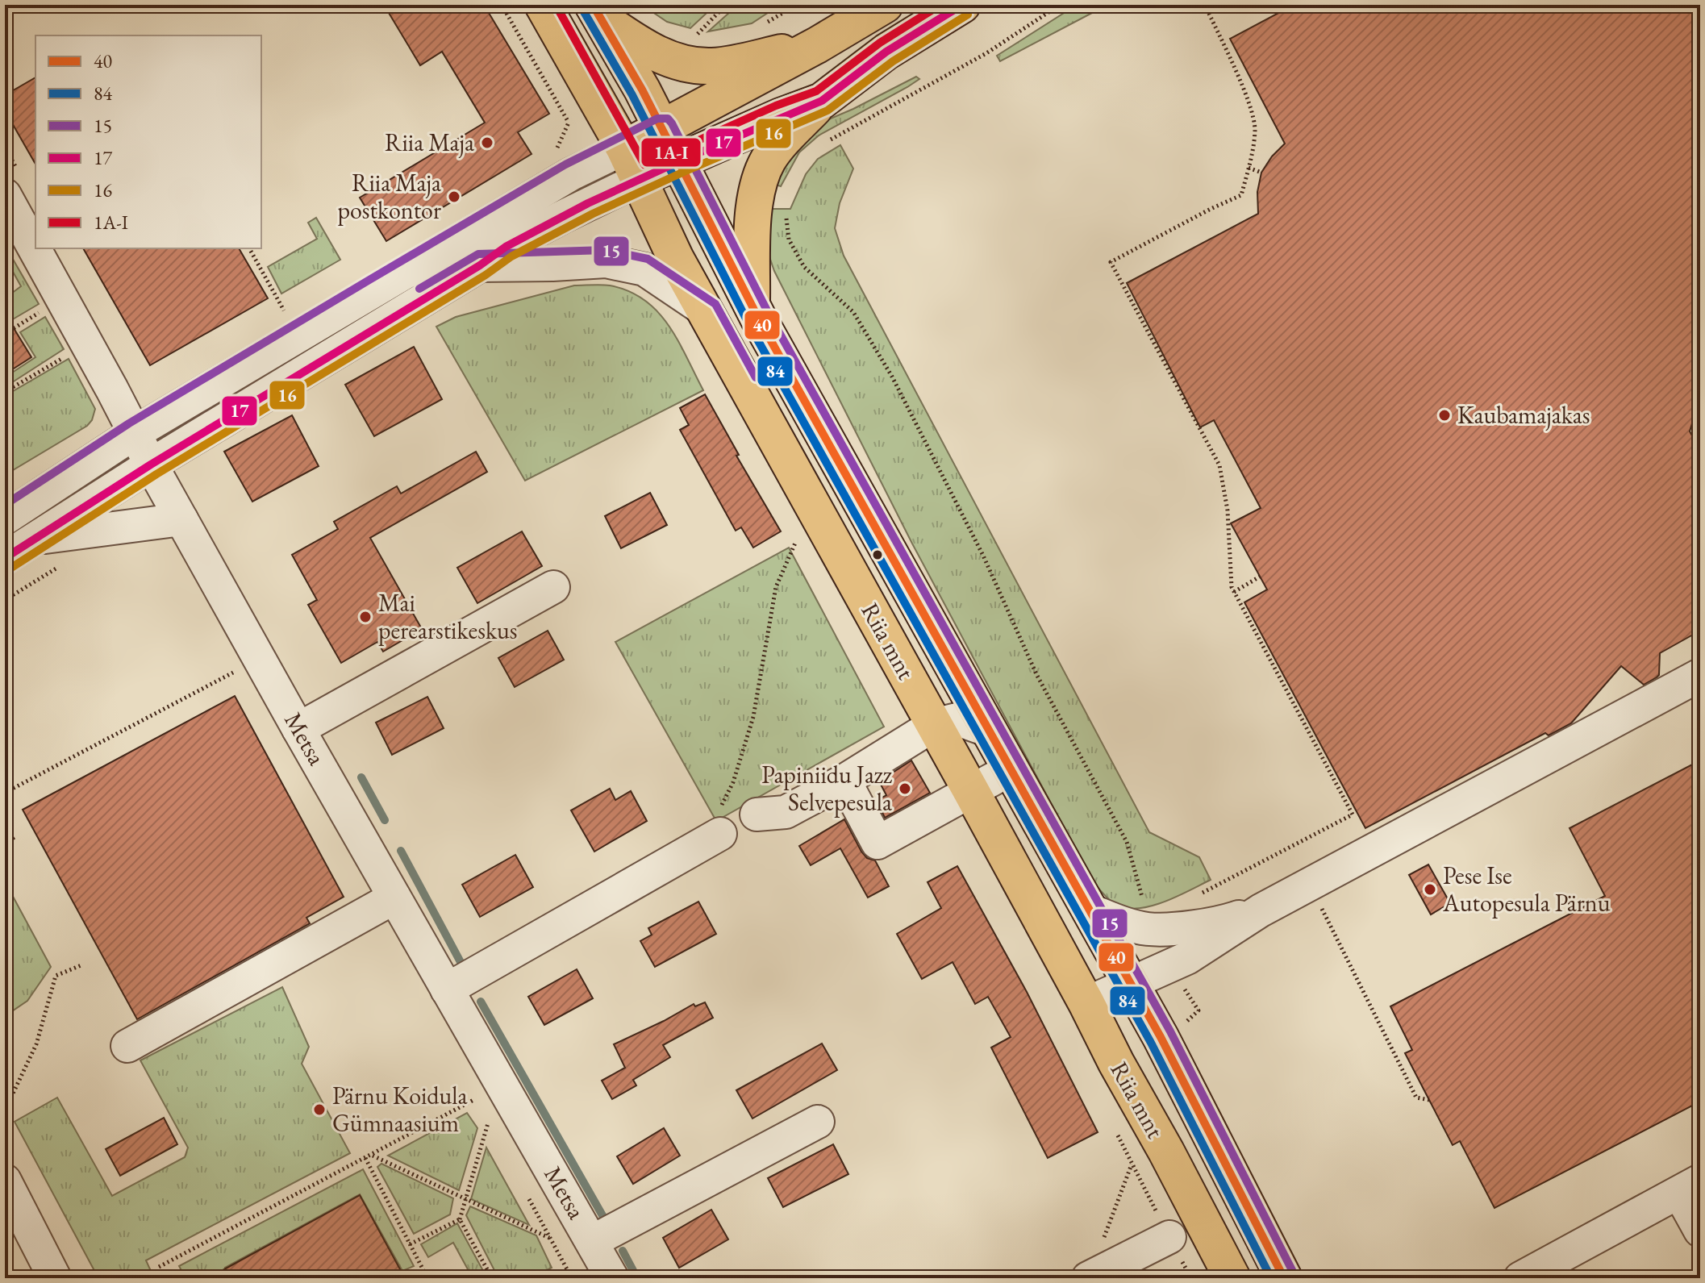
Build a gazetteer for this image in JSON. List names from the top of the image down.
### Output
{
  "streets": {
    "main road": ["Riia mnt"],
    "street": ["Metsa"]
  },
  "places": [
    "Riia Maja",
    "Riia Maja postkontor",
    "Kaubamajakas",
    "Mai perearstikeskus",
    "Papiniidu Jazz Selvepesula",
    "Pese Ise Autopesula Pärnu",
    "Pärnu Koidula Gümnaasium"
  ],
  "lines": [
    "transit line 40",
    "transit line 17",
    "transit line 1A-I",
    "transit line 84",
    "transit line 16",
    "transit line 15"
  ],
  "legend": [
    "40",
    "84",
    "15",
    "17",
    "16",
    "1A-I"
  ]
}
